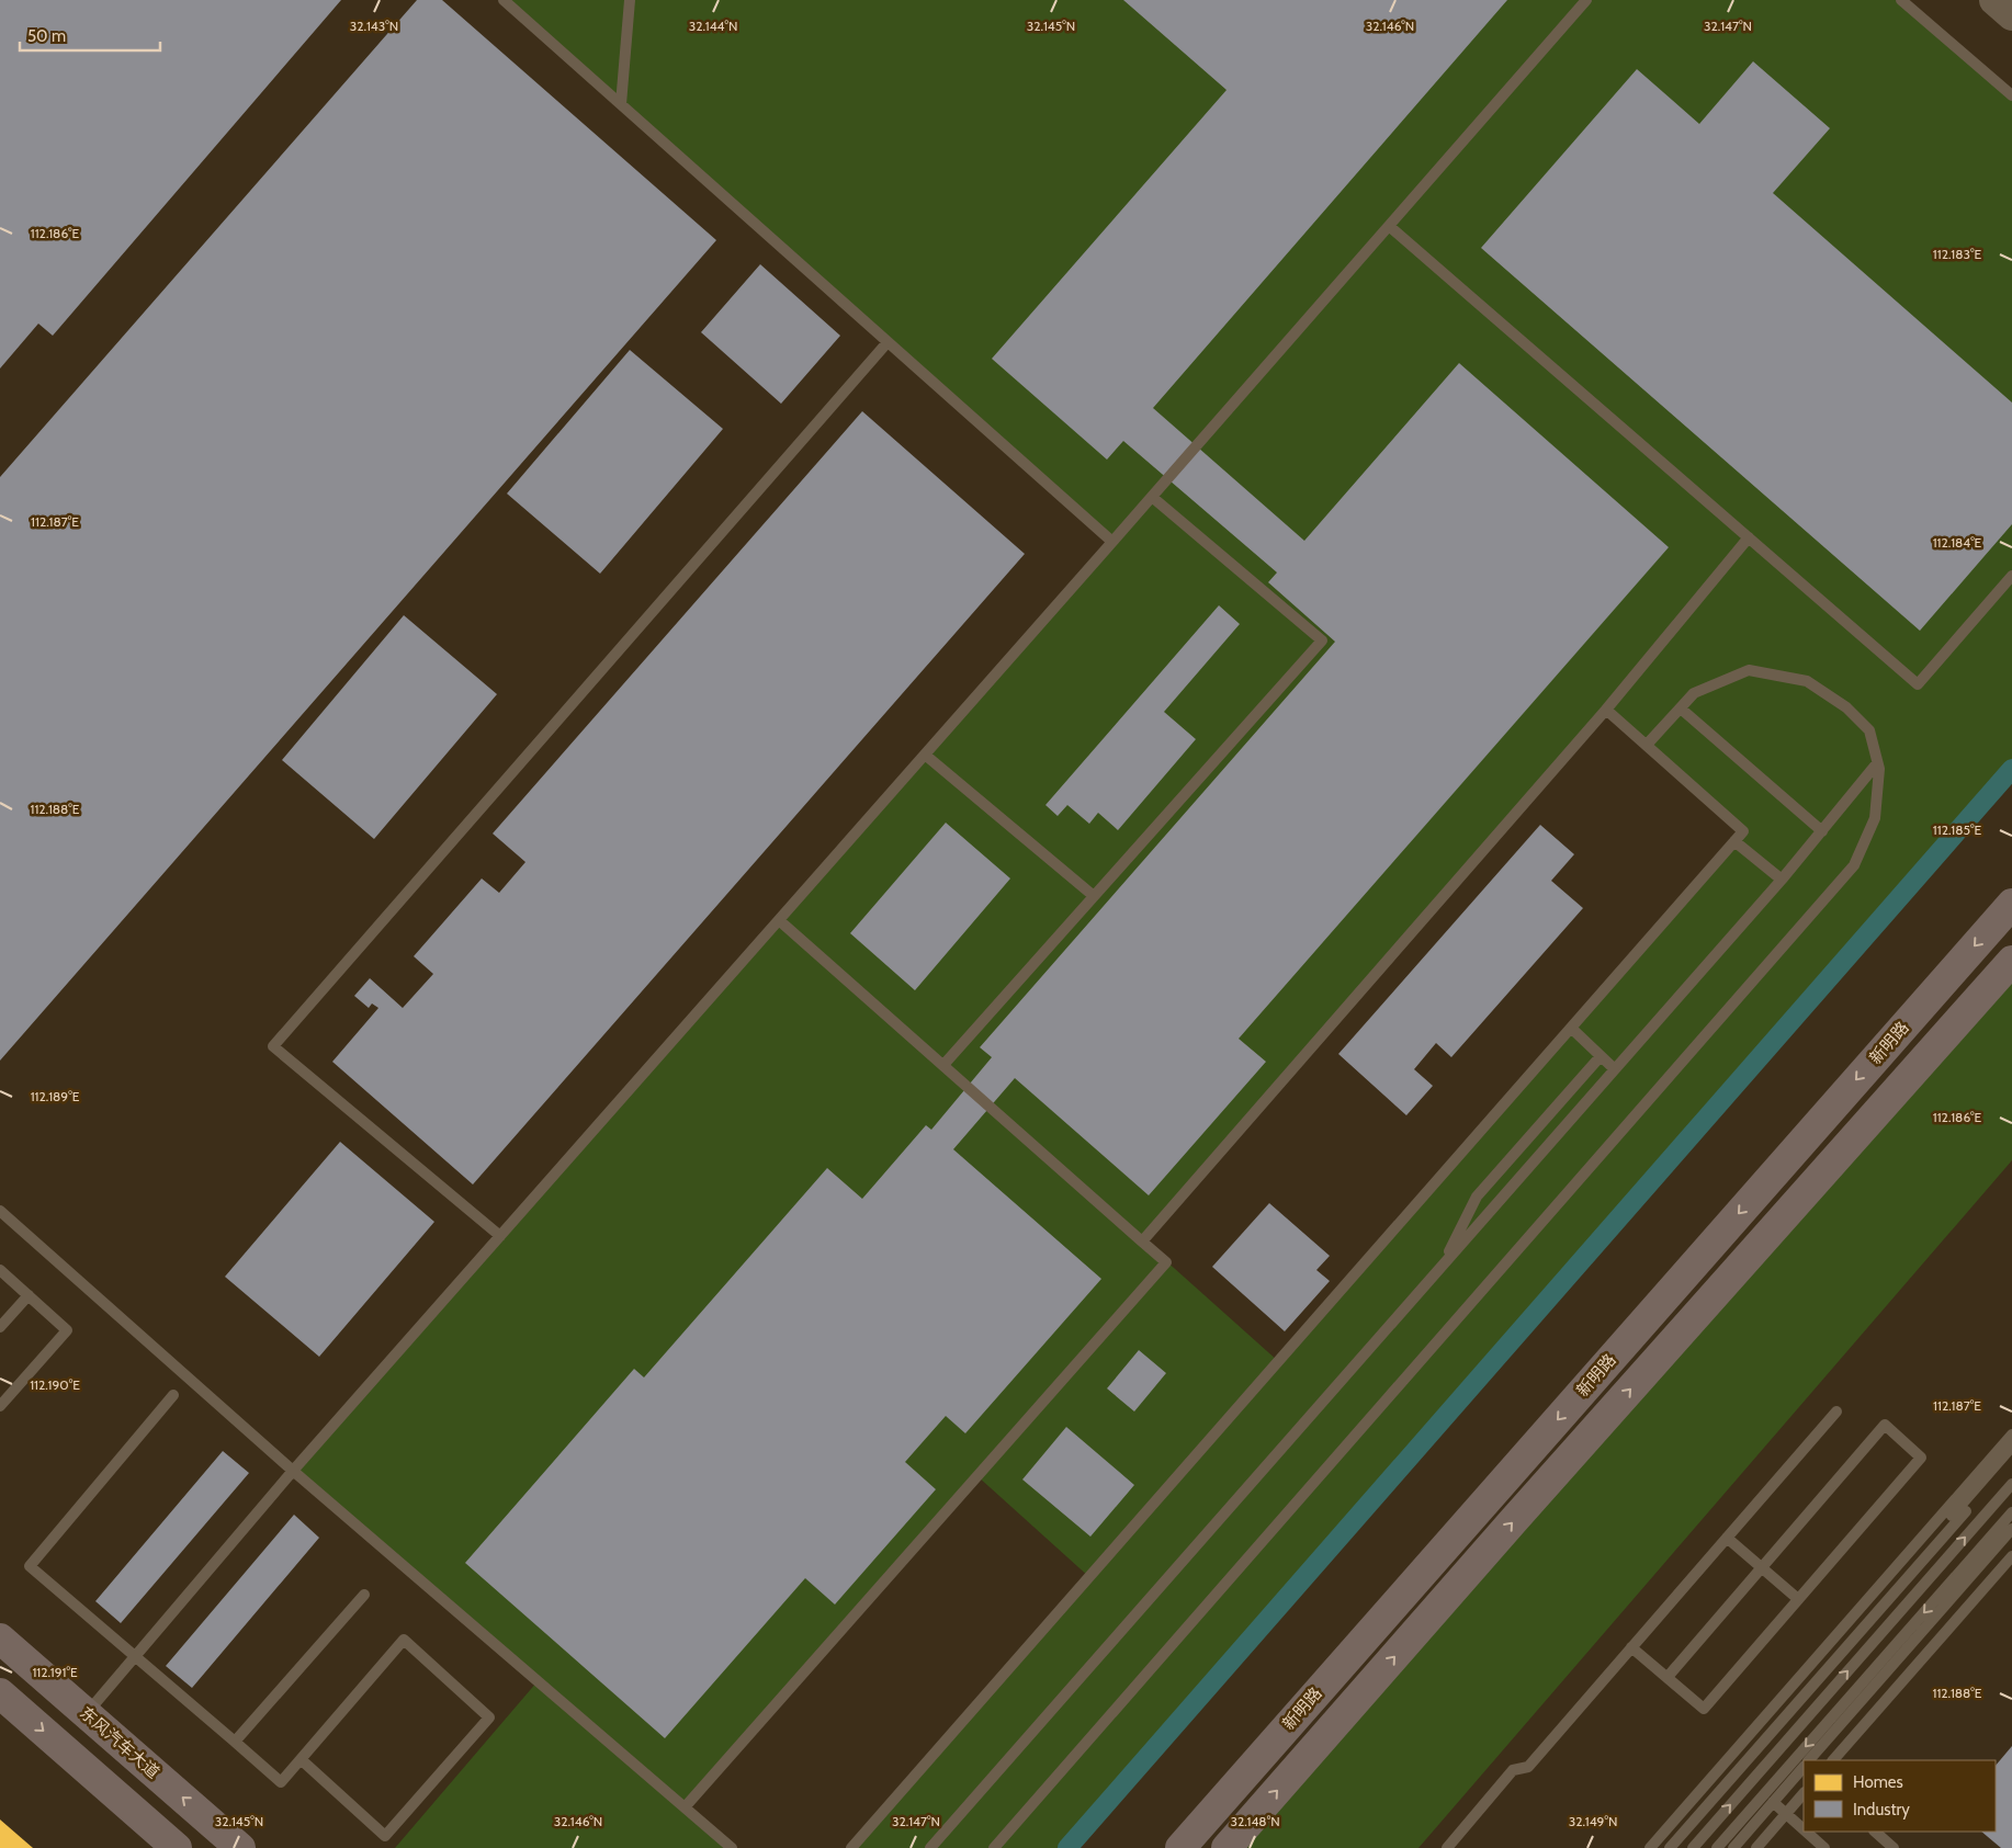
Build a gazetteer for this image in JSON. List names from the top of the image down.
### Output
{
  "streets": {
    "main road": ["新明路", "东风汽车大道"]
  },
  "legend": ["Homes", "Industry"],
  "scale_bar": "50 m",
  "coordinates": [
    "32.143°N",
    "32.144°N",
    "32.145°N",
    "32.146°N",
    "32.147°N",
    "112.186°E",
    "112.183°E",
    "112.187°E",
    "112.184°E",
    "112.188°E",
    "112.185°E",
    "112.189°E",
    "112.190°E",
    "112.191°E",
    "32.148°N",
    "32.149°N"
  ]
}
